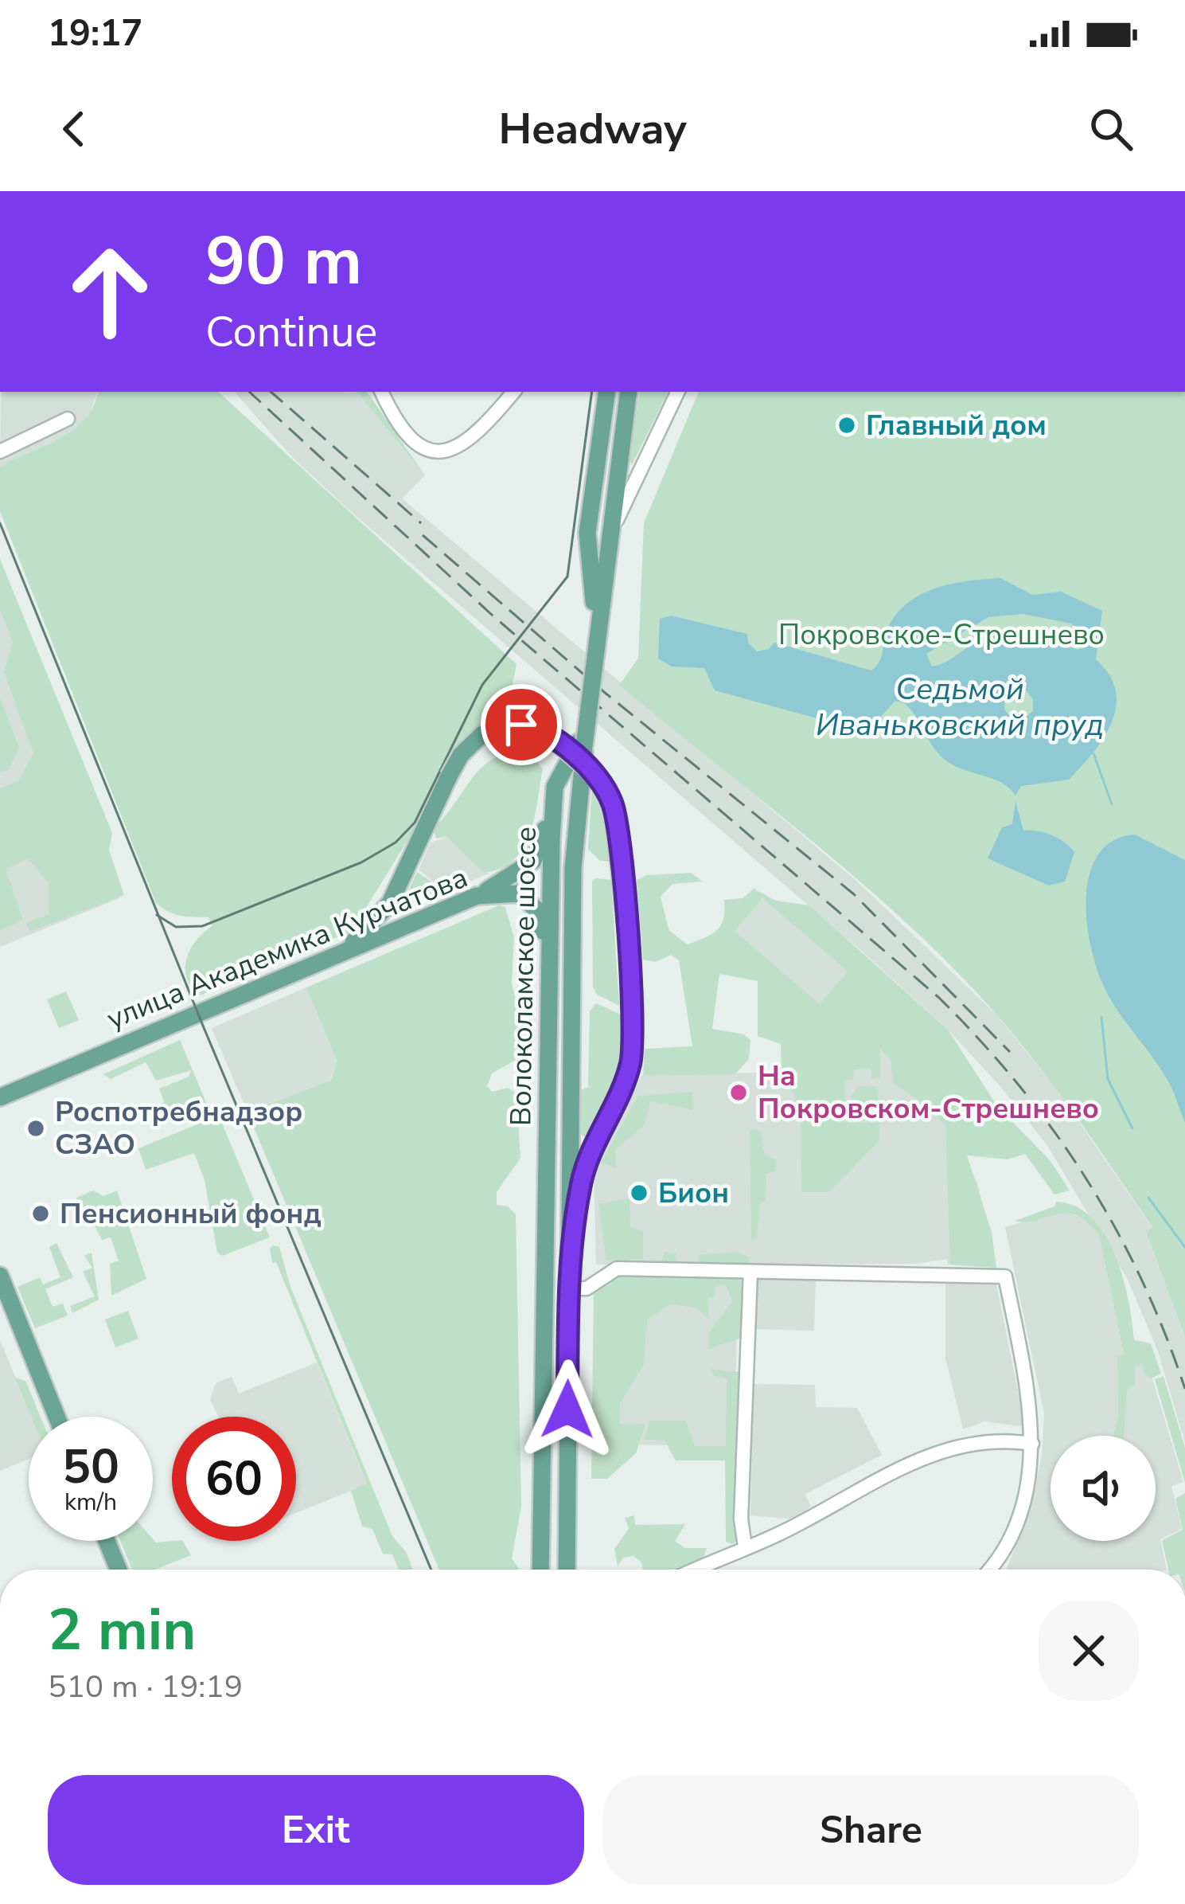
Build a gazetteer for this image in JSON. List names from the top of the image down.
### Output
{
  "streets": {
    "main road": ["улица Академика Курчатова", "Волоколамское шоссе"]
  },
  "crossings": [
    ["улица Академика Курчатова", "Волоколамское шоссе"]
  ],
  "water": ["Седьмой Иваньковский пруд"],
  "parks": ["Покровское-Стрешнево"],
  "places": [
    "Главный дом",
    "На Покровском-Стрешнево",
    "Роспотребнадзор СЗАО",
    "Бион",
    "Пенсионный фонд"
  ],
  "page": {
    "status": "19:17",
    "header": "Headway",
    "turn": ["90 m", "Continue"],
    "speed": "50 km/h",
    "limit": "60",
    "heading": ["2 min", "510 m · 19:19"],
    "buttons": ["Exit", "Share"]
  }
}
